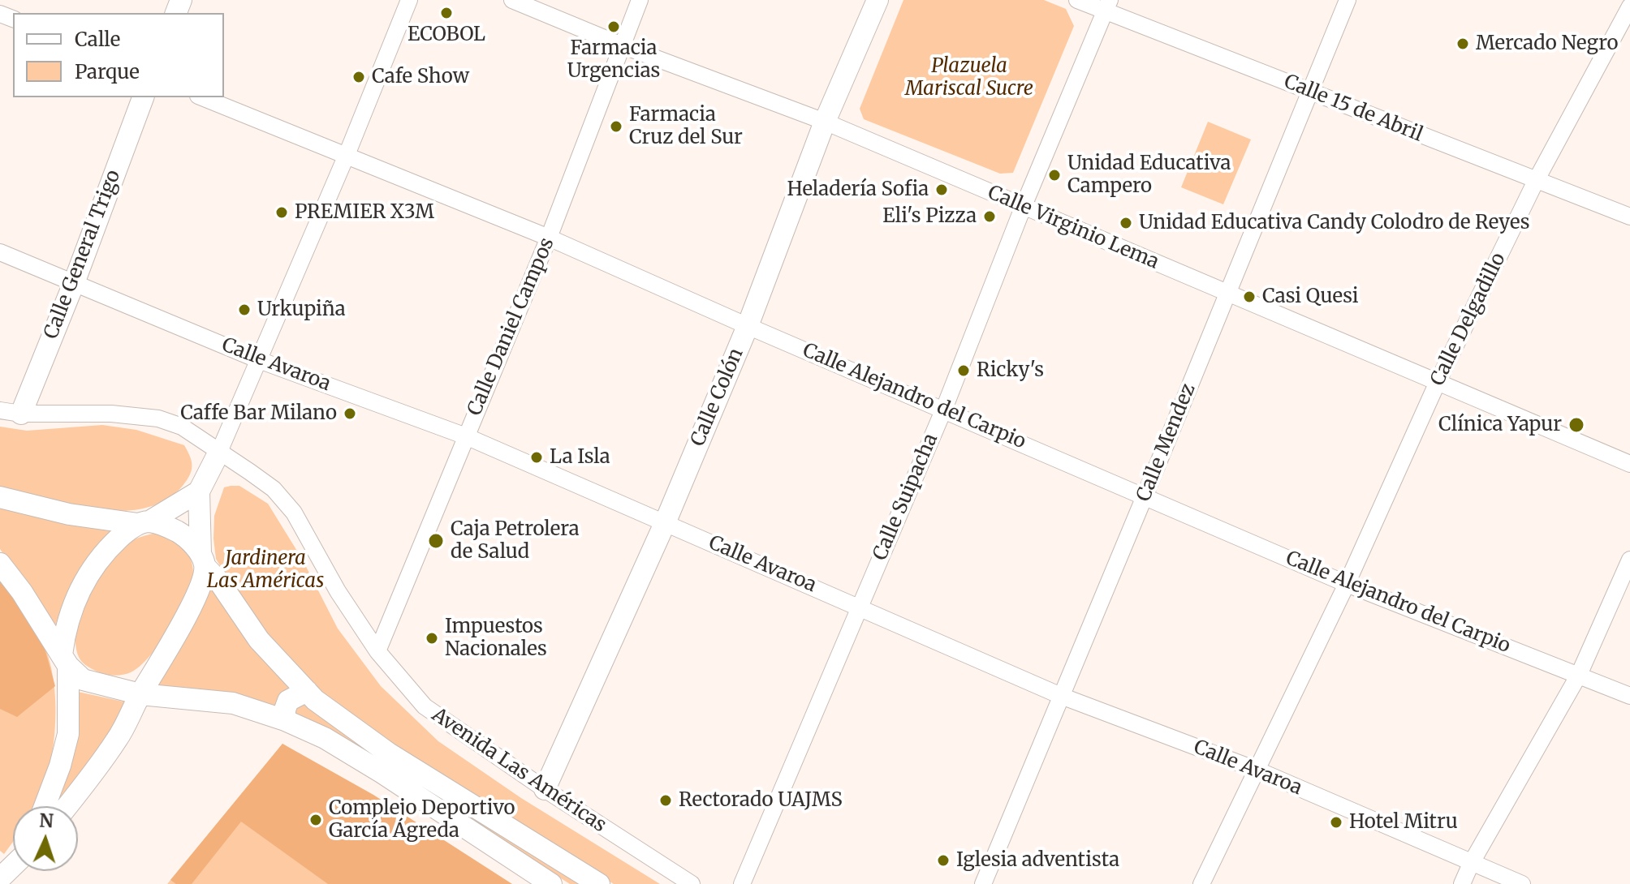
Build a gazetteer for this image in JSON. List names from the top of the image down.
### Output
{
  "streets": {
    "main road": ["Calle General Trigo", "Calle Colón"],
    "street": [
      "Calle 15 de Abril",
      "Calle Virginio Lema",
      "Calle Delgadillo",
      "Calle Daniel Campos",
      "Calle Avaroa",
      "Calle Alejandro del Carpio",
      "Calle Mendez",
      "Calle Suipacha",
      "Avenida Las Américas"
    ]
  },
  "crossings": [
    ["Calle 15 de Abril", "Calle Delgadillo"],
    ["Calle 15 de Abril", "Calle Mendez"],
    ["Calle 15 de Abril", "Calle Suipacha"],
    ["Calle Virginio Lema", "Calle Delgadillo"],
    ["Calle Virginio Lema", "Calle Daniel Campos"],
    ["Calle Virginio Lema", "Calle Colón"],
    ["Calle Virginio Lema", "Calle Mendez"],
    ["Calle Virginio Lema", "Calle Suipacha"],
    ["Calle General Trigo", "Calle Avaroa"],
    ["Calle General Trigo", "Avenida Las Américas"],
    ["Calle Delgadillo", "Calle Avaroa"],
    ["Calle Delgadillo", "Calle Alejandro del Carpio"],
    ["Calle Daniel Campos", "Calle Avaroa"],
    ["Calle Daniel Campos", "Calle Alejandro del Carpio"],
    ["Calle Daniel Campos", "Avenida Las Américas"],
    ["Calle Avaroa", "Calle Colón"],
    ["Calle Avaroa", "Calle Mendez"],
    ["Calle Avaroa", "Calle Suipacha"],
    ["Calle Alejandro del Carpio", "Calle Colón"],
    ["Calle Alejandro del Carpio", "Calle Mendez"],
    ["Calle Alejandro del Carpio", "Calle Suipacha"],
    ["Calle Colón", "Avenida Las Américas"]
  ],
  "parks": ["Plazuela Mariscal Sucre", "Jardinera Las Américas"],
  "places": [
    "ECOBOL",
    "Farmacia Urgencias",
    "Mercado Negro",
    "Cafe Show",
    "Farmacia Cruz del Sur",
    "Unidad Educativa Campero",
    "Heladería Sofia",
    "PREMIER X3M",
    "Eli's Pizza",
    "Unidad Educativa Candy Colodro de Reyes",
    "Casi Quesi",
    "Urkupiña",
    "Ricky's",
    "Caffe Bar Milano",
    "Clínica Yapur",
    "La Isla",
    "Caja Petrolera de Salud",
    "Impuestos Nacionales",
    "Rectorado UAJMS",
    "Complejo Deportivo García Ágreda",
    "Hotel Mitru",
    "Iglesia adventista"
  ],
  "legend": ["Calle", "Parque"],
  "north": "top"
}
